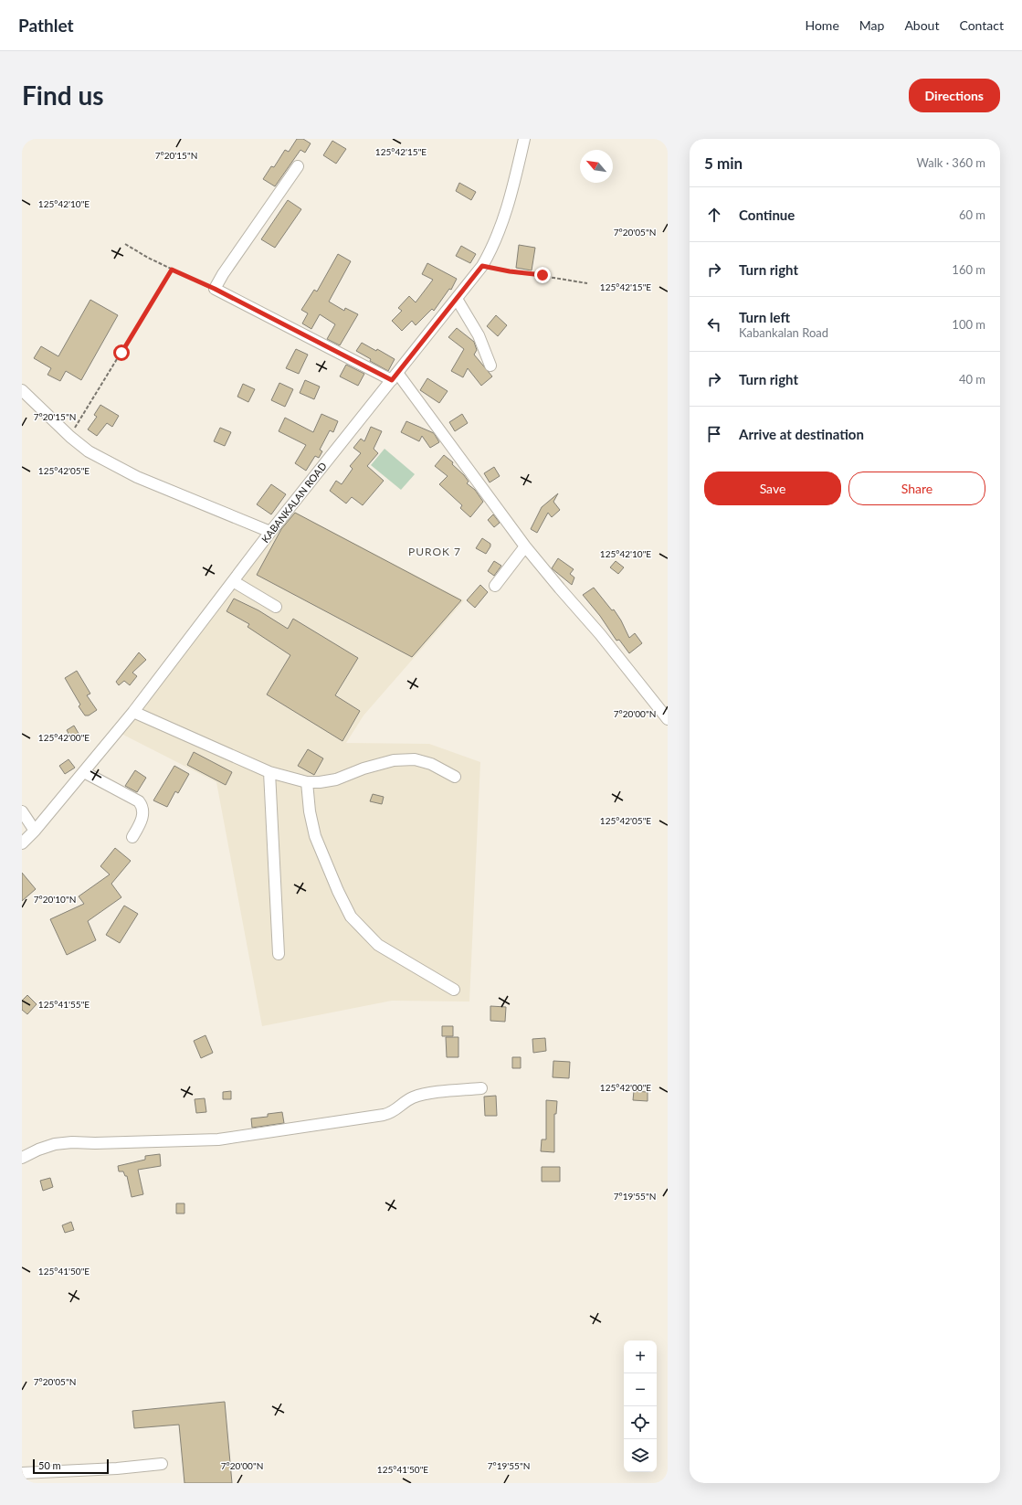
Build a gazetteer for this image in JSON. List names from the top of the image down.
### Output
{
  "streets": {
    "street": ["KABANKALAN ROAD"]
  },
  "districts": ["PUROK 7"],
  "scale_bar": "50 m",
  "north": "top left",
  "page": {
    "header": "Pathlet",
    "nav": [
      "Home",
      "Map",
      "About",
      "Contact"
    ],
    "buttons": [
      "Directions",
      ["Save", "Share"]
    ],
    "title": "Find us",
    "heading": ["5 min", "Walk · 360 m"],
    "list": [
      ["Continue", "60 m"],
      ["Turn right", "160 m"],
      ["Turn left", "Kabankalan Road", "100 m"],
      ["Turn right", "40 m"],
      "Arrive at destination"
    ],
    "map_buttons": ["+", "−"],
    "scale": "50 m"
  },
  "coordinates": [
    "125°42'15\"E",
    "7°20'15\"N",
    "125°42'10\"E",
    "7°20'05\"N",
    "125°42'05\"E",
    "7°20'00\"N",
    "125°42'00\"E",
    "7°20'10\"N",
    "125°41'55\"E",
    "7°19'55\"N",
    "125°41'50\"E"
  ]
}
